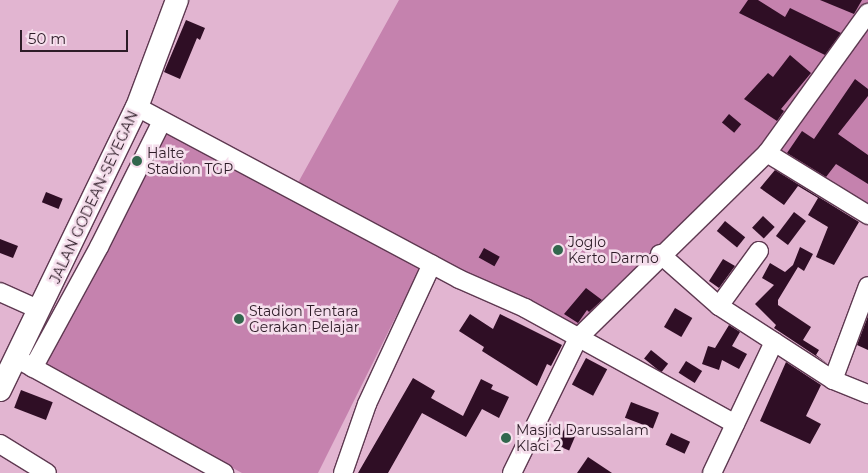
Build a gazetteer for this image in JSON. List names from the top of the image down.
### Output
{
  "streets": {
    "main road": ["JALAN GODEAN-SEYEGAN"]
  },
  "places": [
    "Halte Stadion TGP",
    "Joglo Kerto Darmo",
    "Stadion Tentara Gerakan Pelajar",
    "Masjid Darussalam Klaci 2"
  ],
  "scale_bar": "50 m"
}
